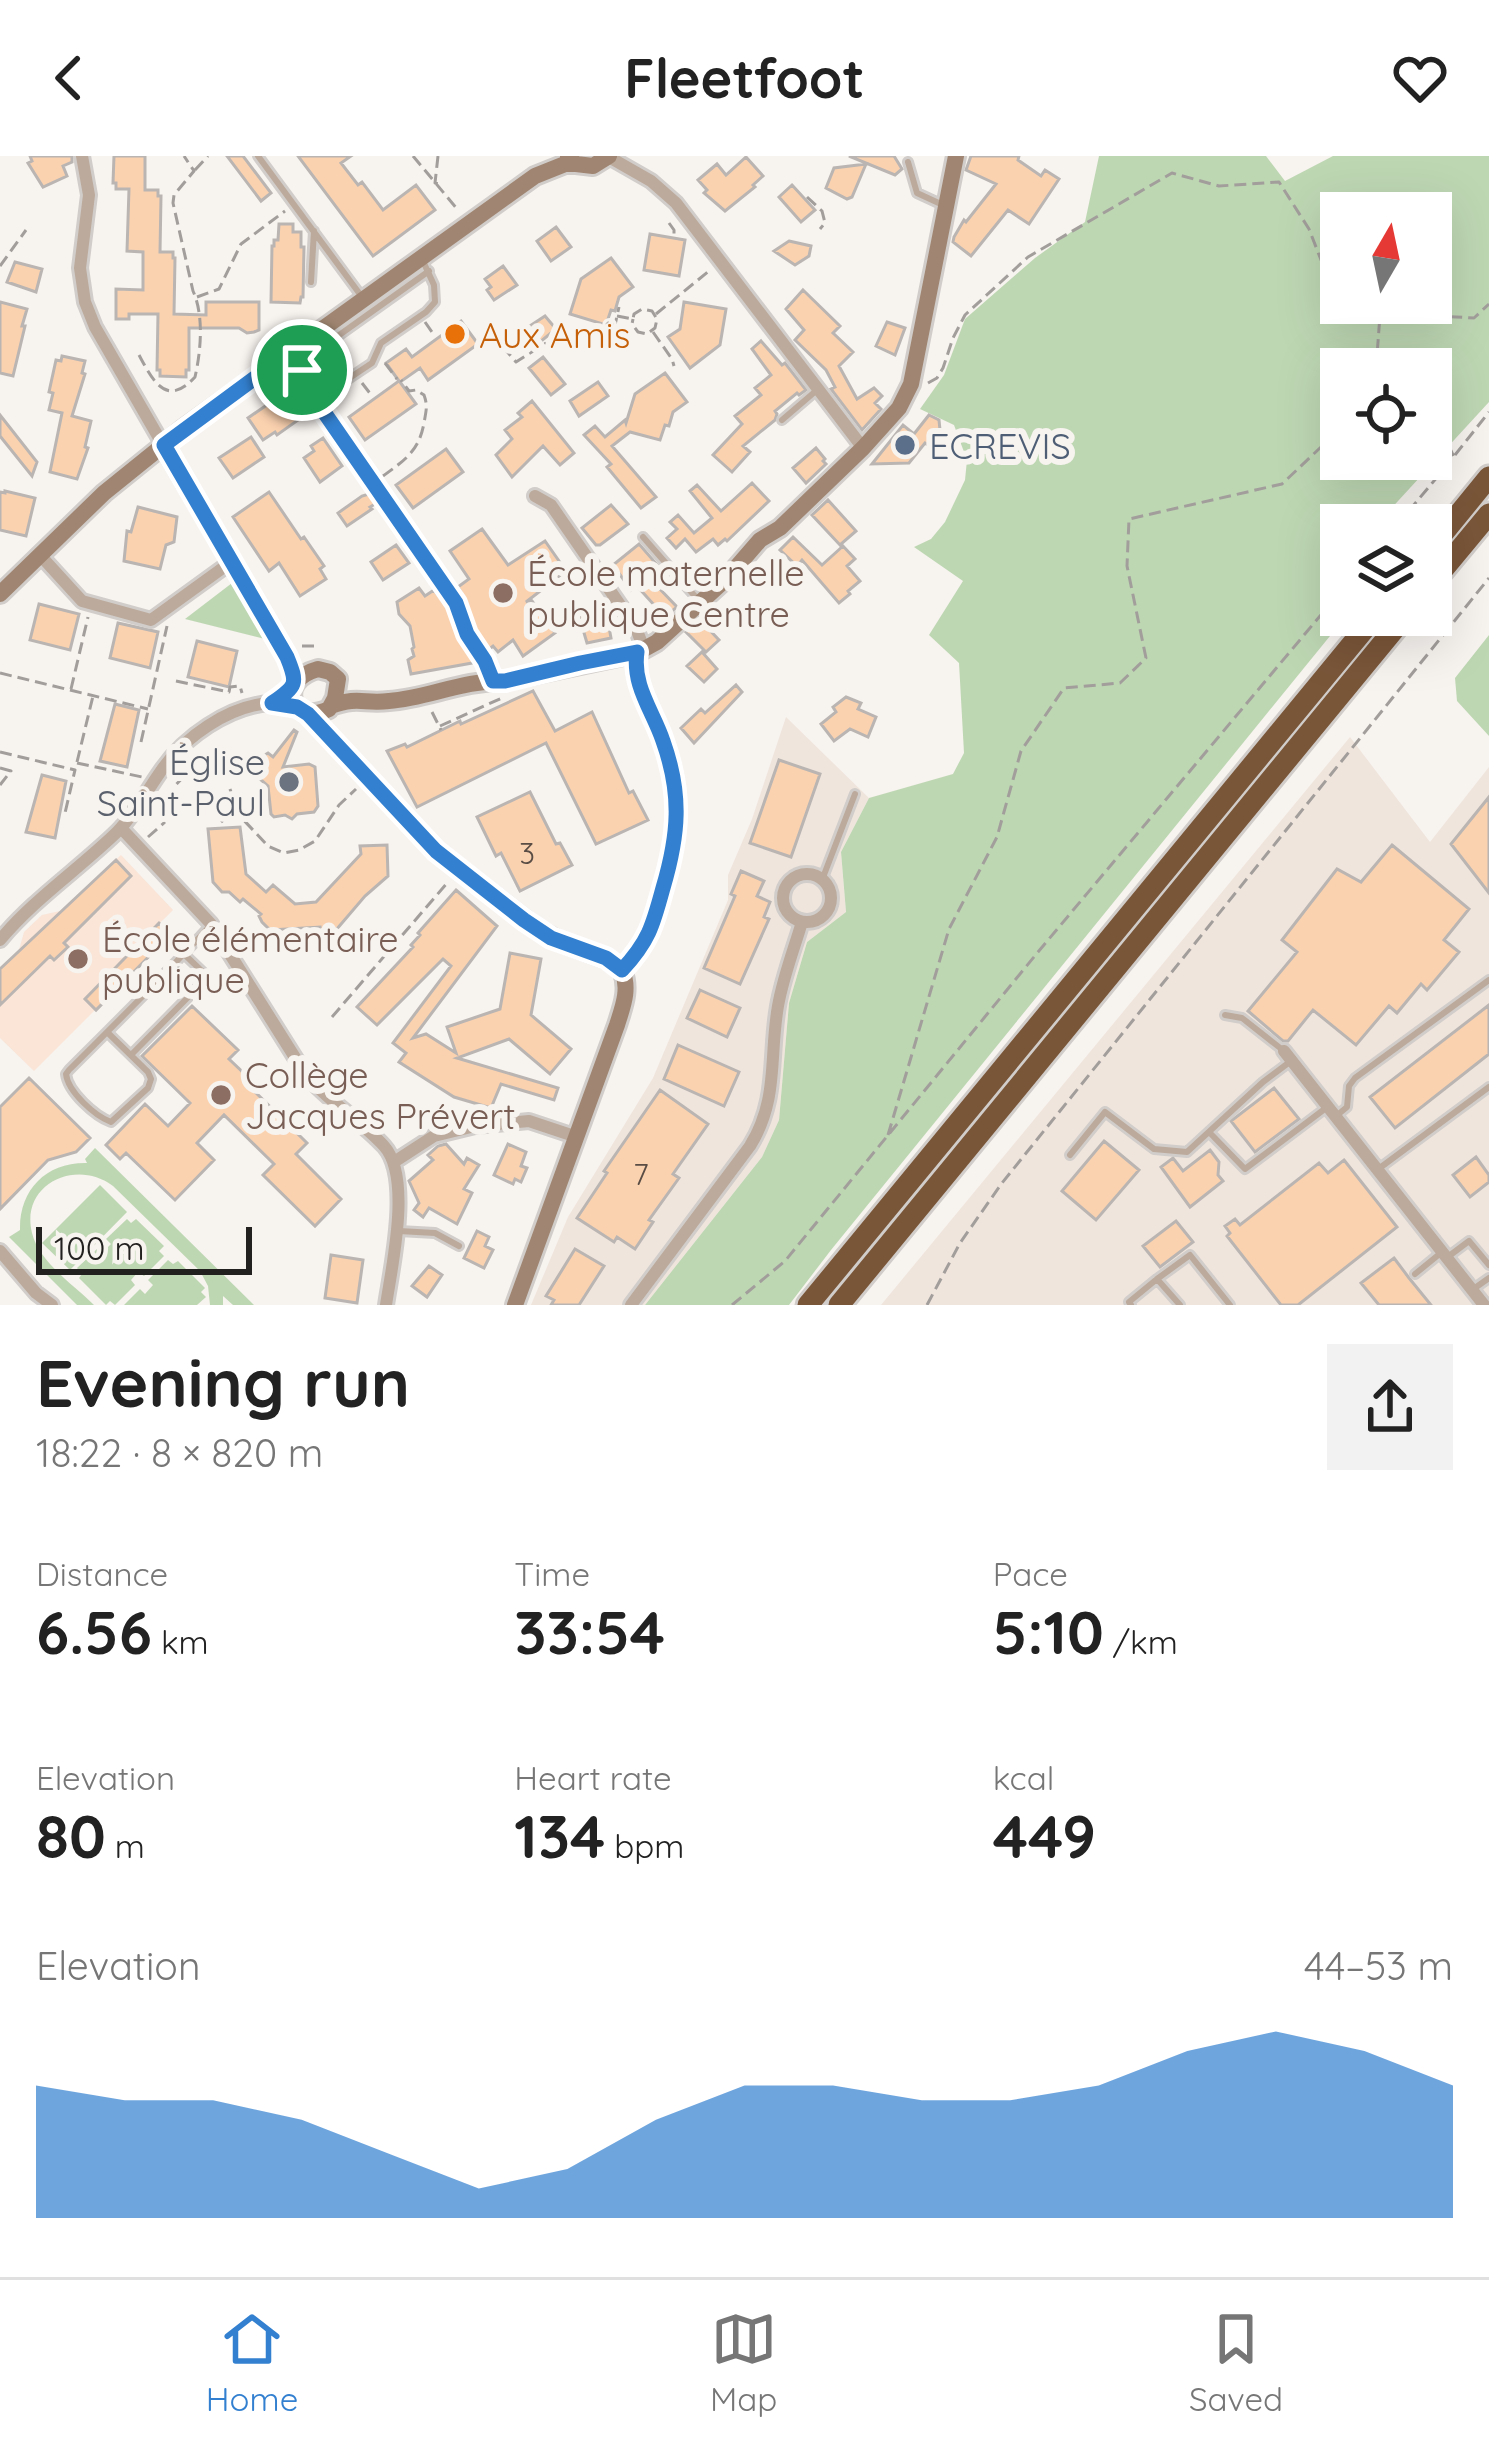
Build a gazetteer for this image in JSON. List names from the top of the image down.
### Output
{
  "places": [
    "Aux Amis",
    "ECREVIS",
    "École maternelle publique Centre",
    "Église Saint-Paul",
    "École élémentaire publique",
    "Collège Jacques Prévert"
  ],
  "house_numbers": ["3", "7"],
  "scale_bar": "100 m",
  "north": "top",
  "page": {
    "header": "Fleetfoot",
    "scale": "100 m",
    "heading": ["Evening run", "18:22 · 8 × 820 m"],
    "stats": [
      ["Distance", "6.56 km"],
      ["Time", "33:54"],
      ["Pace", "5:10 /km"],
      ["Elevation", "80 m"],
      ["Heart rate", "134 bpm"],
      ["kcal", "449"]
    ],
    "chart": ["Elevation", "44–53 m"],
    "tabs": ["Home", "Map", "Saved"]
  }
}
